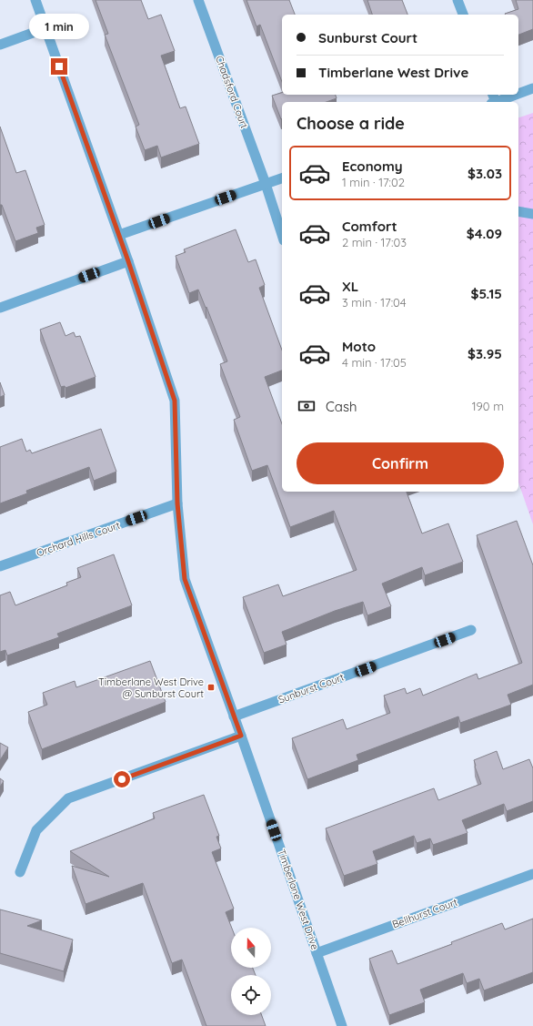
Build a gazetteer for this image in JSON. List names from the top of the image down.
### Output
{
  "streets": {
    "street": [
      "Chadsford Court",
      "Orchard Hills Court",
      "Sunburst Court",
      "Timberlane West Drive",
      "Bellhurst Court"
    ]
  },
  "crossings": [
    ["Orchard Hills Court", "Timberlane West Drive"],
    ["Sunburst Court", "Timberlane West Drive"],
    ["Timberlane West Drive", "Bellhurst Court"]
  ],
  "places": {
    "transit": ["Timberlane West Drive @ Sunburst Court"]
  },
  "north": "top",
  "page": {
    "bubble": "1 min",
    "banner": ["Sunburst Court", "Timberlane West Drive"],
    "heading": "Choose a ride",
    "list": [
      {
        "name": "Economy",
        "note": "1 min · 17:02",
        "value": "$3.03"
      },
      {
        "name": "Comfort",
        "note": "2 min · 17:03",
        "value": "$4.09"
      },
      {
        "name": "XL",
        "note": "3 min · 17:04",
        "value": "$5.15"
      },
      {
        "name": "Moto",
        "note": "4 min · 17:05",
        "value": "$3.95"
      }
    ],
    "pay": ["Cash", "190 m"],
    "buttons": "Confirm"
  }
}
